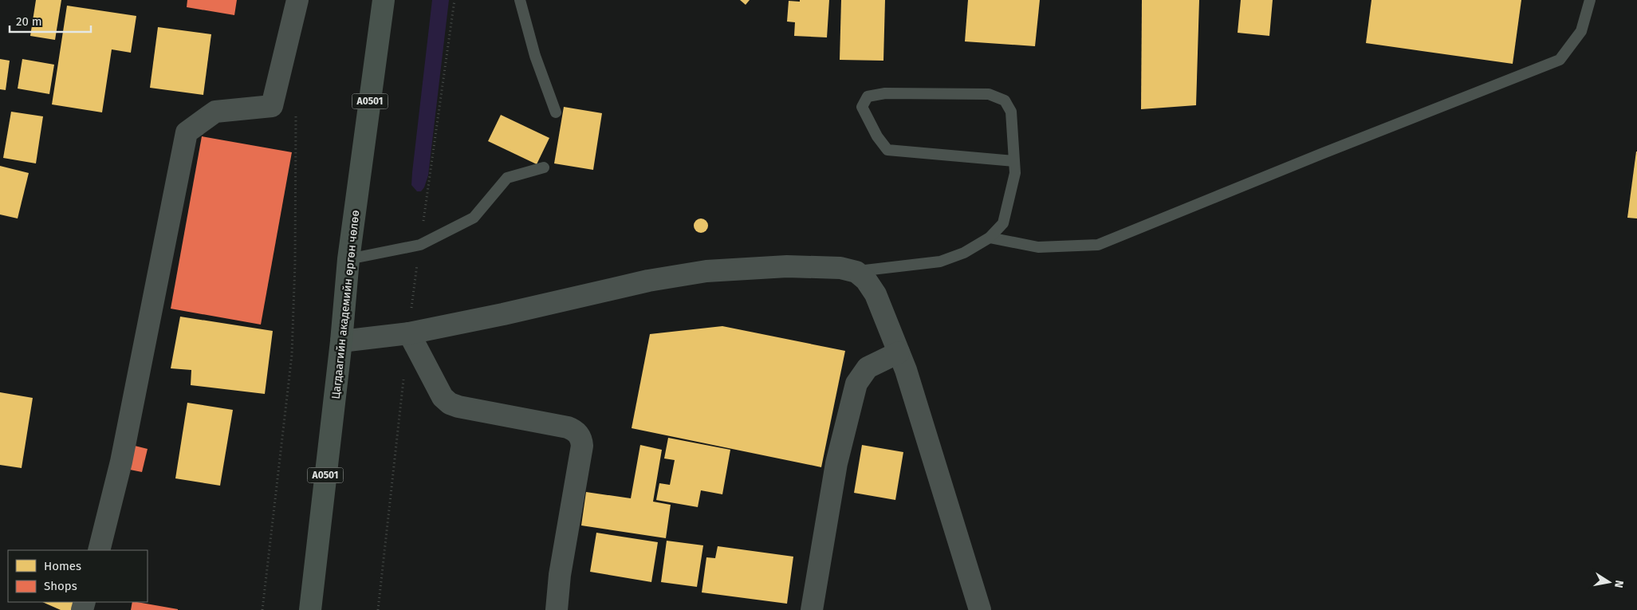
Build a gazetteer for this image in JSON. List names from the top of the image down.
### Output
{
  "streets": {
    "highway": ["A0501", "Цагдаагийн академийн өргөн чөлөө"]
  },
  "legend": ["Homes", "Shops"],
  "scale_bar": "20 m",
  "north": "right"
}
